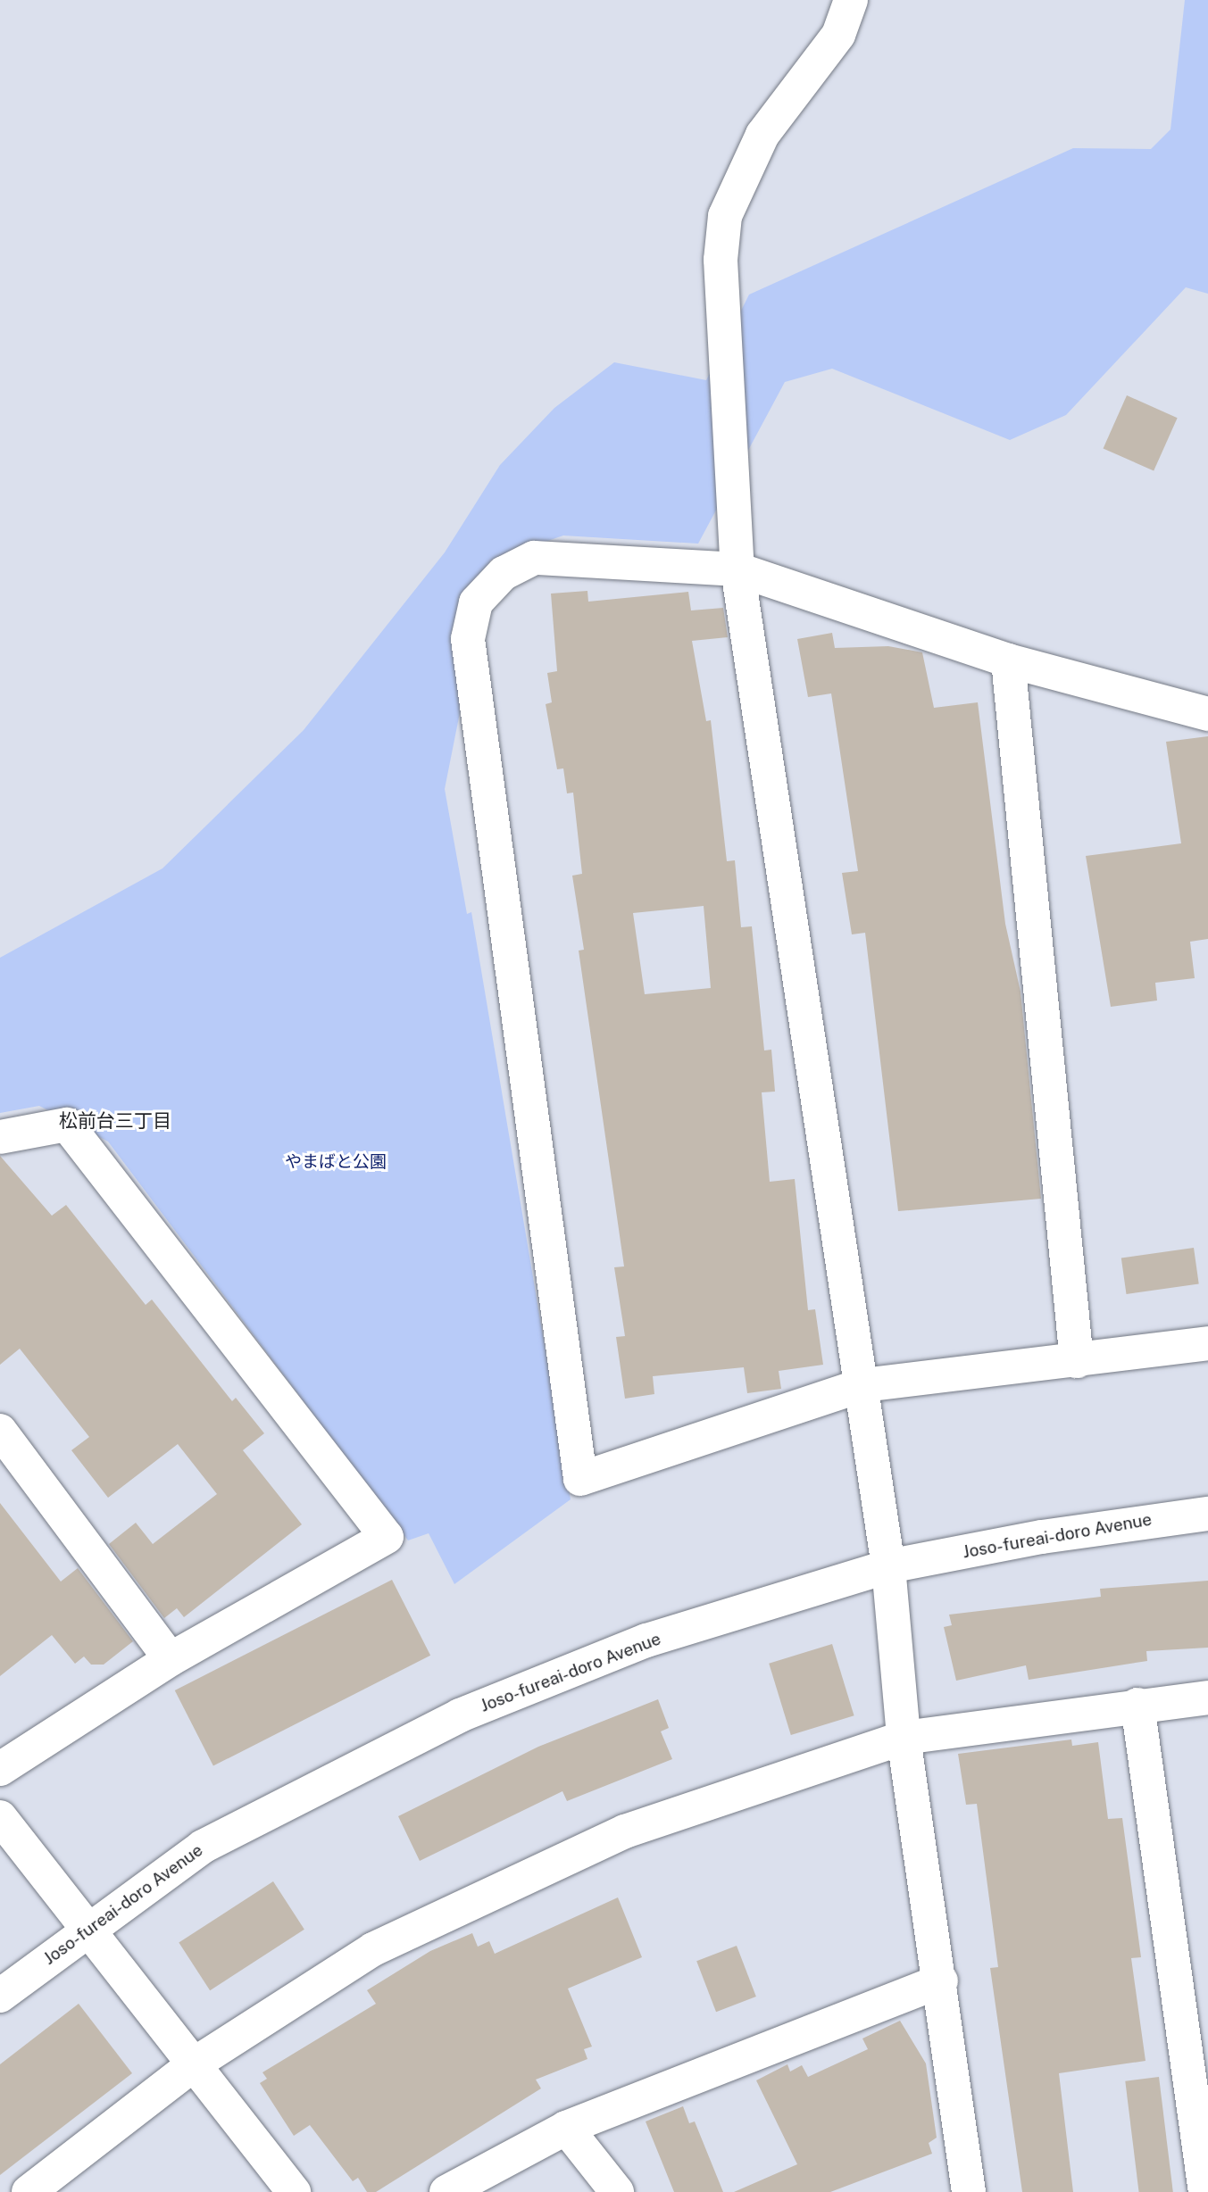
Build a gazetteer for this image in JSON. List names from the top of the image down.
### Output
{
  "streets": {
    "street": ["Joso-fureai-doro Avenue"]
  },
  "districts": ["松前台三丁目"],
  "parks": ["やまばと公園"]
}
